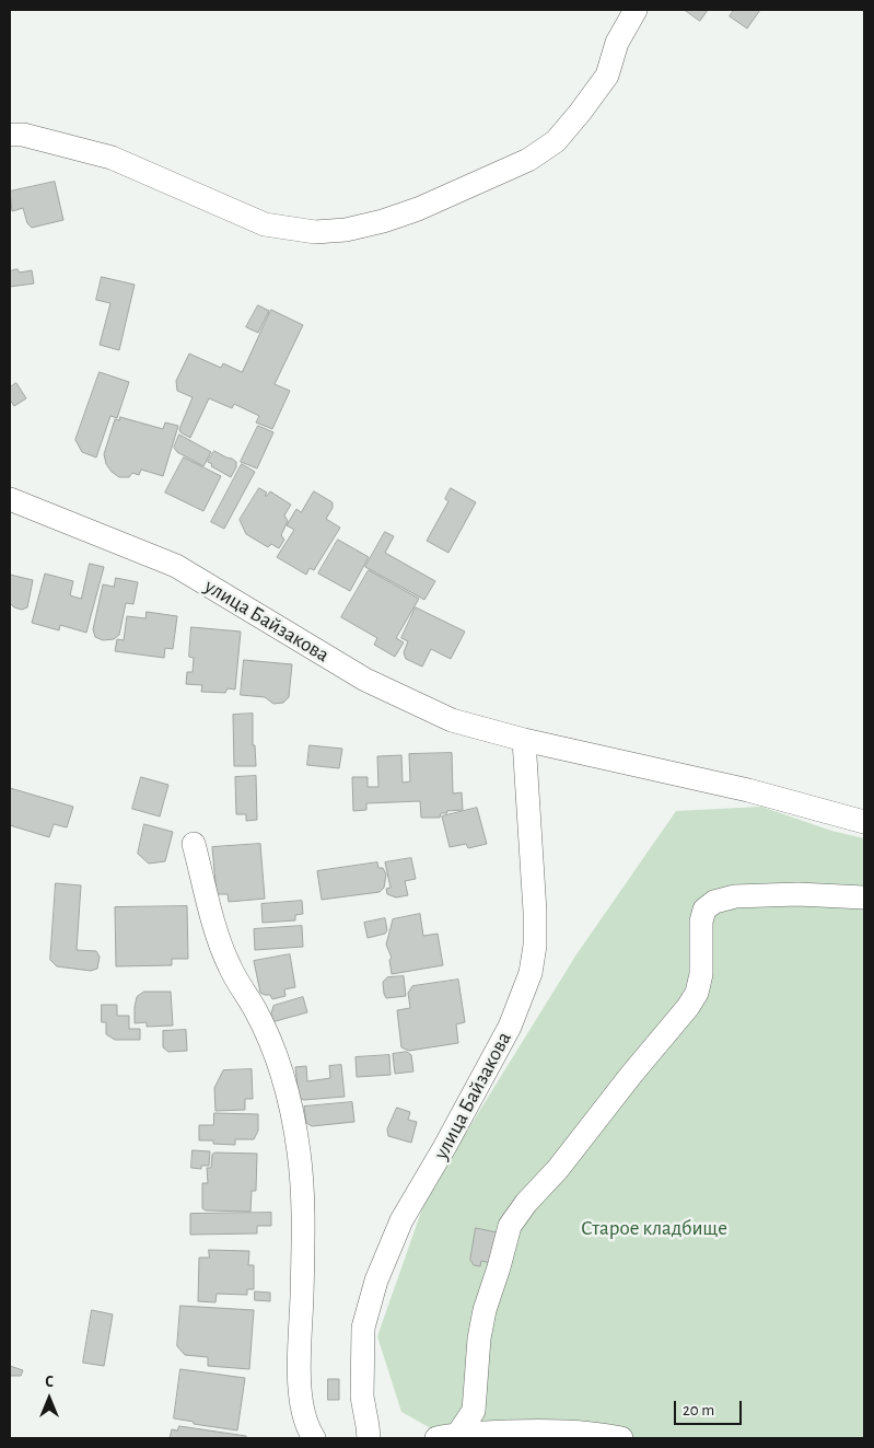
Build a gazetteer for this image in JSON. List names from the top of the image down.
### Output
{
  "streets": {
    "street": ["улица Байзакова"]
  },
  "parks": ["Старое кладбище"],
  "scale_bar": "20 m",
  "north": "top"
}
